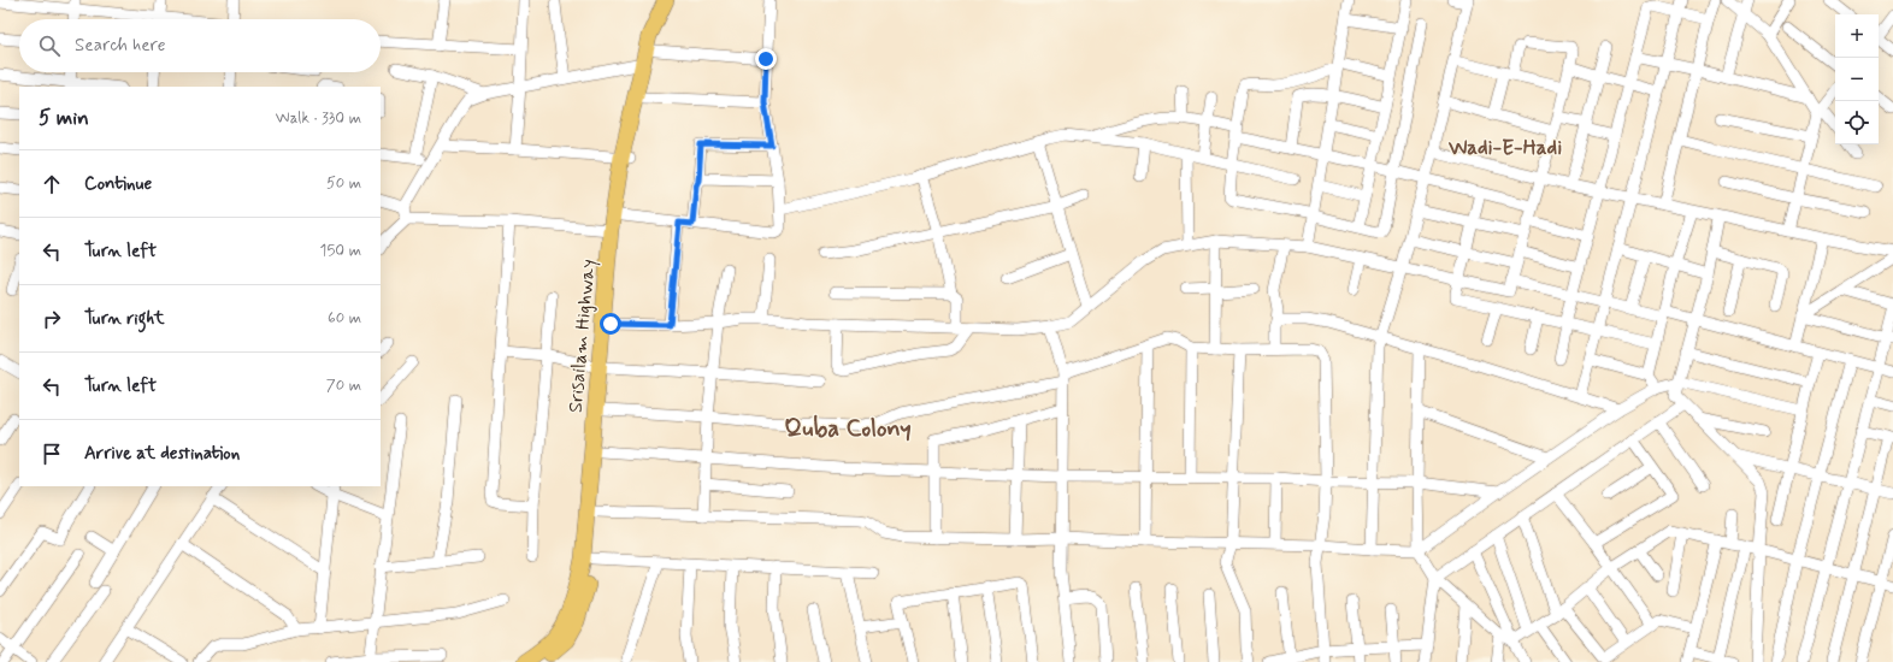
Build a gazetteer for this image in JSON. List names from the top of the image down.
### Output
{
  "streets": {
    "highway": ["Srisailam Highway"]
  },
  "districts": ["Wadi-E-Hadi", "Quba Colony"],
  "page": {
    "map_buttons": ["+", "−"],
    "search": "Search here",
    "heading": ["5 min", "Walk · 330 m"],
    "list": [
      ["Continue", "50 m"],
      ["Turn left", "150 m"],
      ["Turn right", "60 m"],
      ["Turn left", "70 m"],
      "Arrive at destination"
    ]
  }
}
